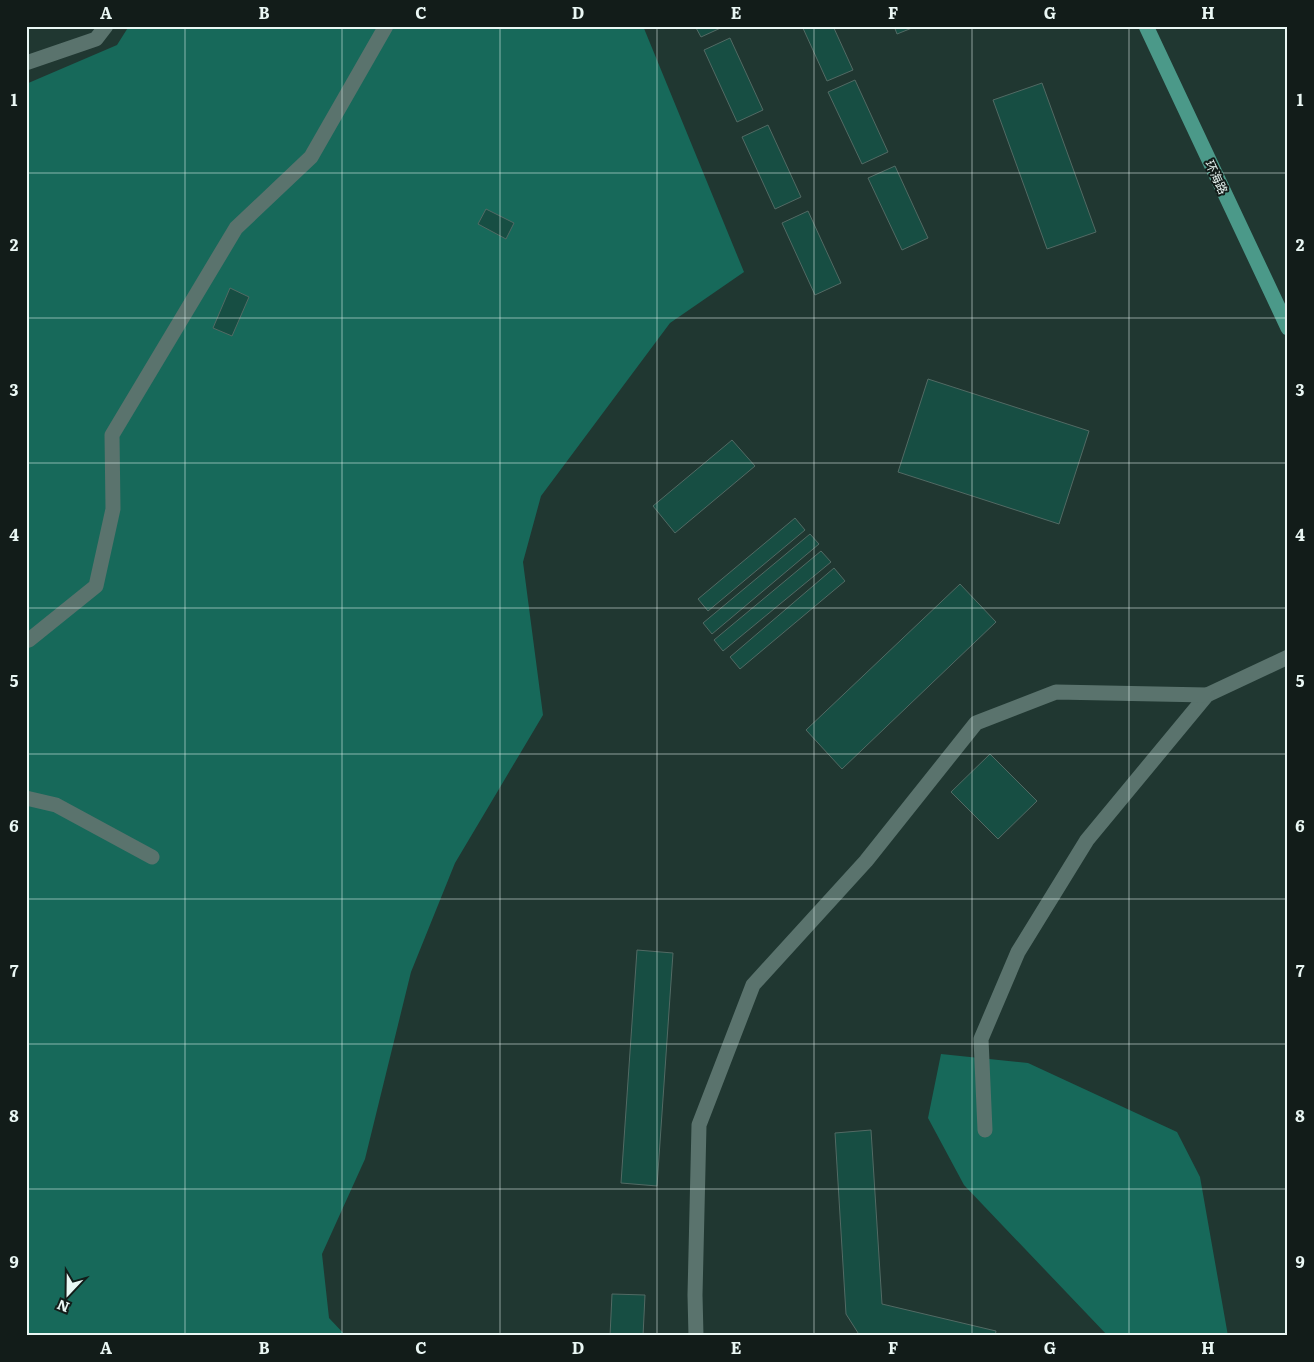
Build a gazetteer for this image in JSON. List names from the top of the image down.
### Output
{
  "streets": {
    "main road": ["环海路"]
  },
  "north": "bottom",
  "grid": {
    "columns": [
      "A",
      "B",
      "C",
      "D",
      "E",
      "F",
      "G",
      "H"
    ],
    "rows": [
      "1",
      "2",
      "3",
      "4",
      "5",
      "6",
      "7",
      "8",
      "9"
    ]
  }
}
